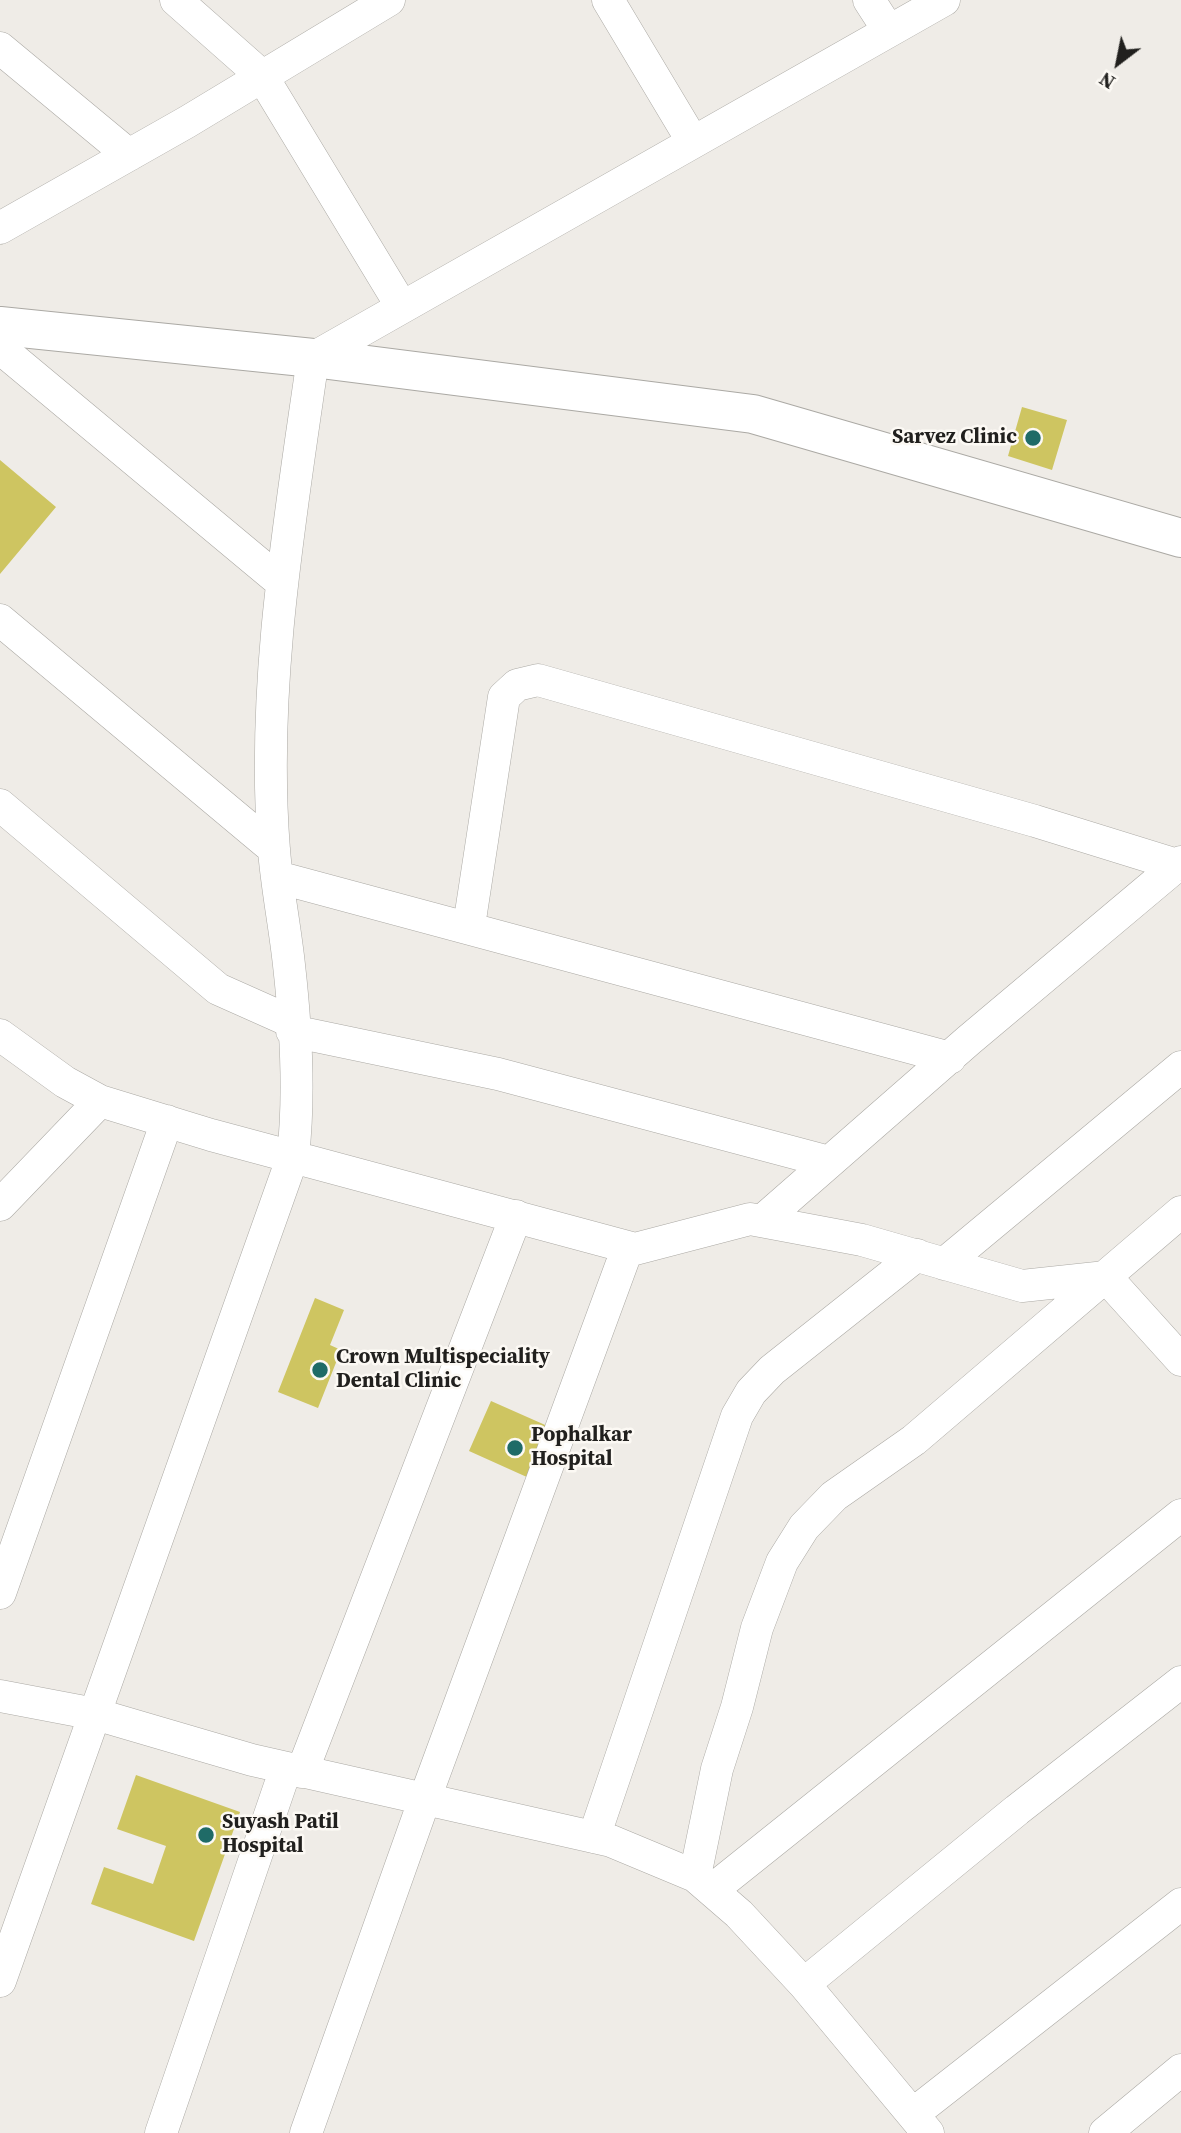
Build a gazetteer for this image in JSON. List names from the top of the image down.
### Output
{
  "places": [
    "Sarvez Clinic",
    "Crown Multispeciality Dental Clinic",
    "Pophalkar Hospital",
    "Suyash Patil Hospital"
  ],
  "north": "bottom left"
}
